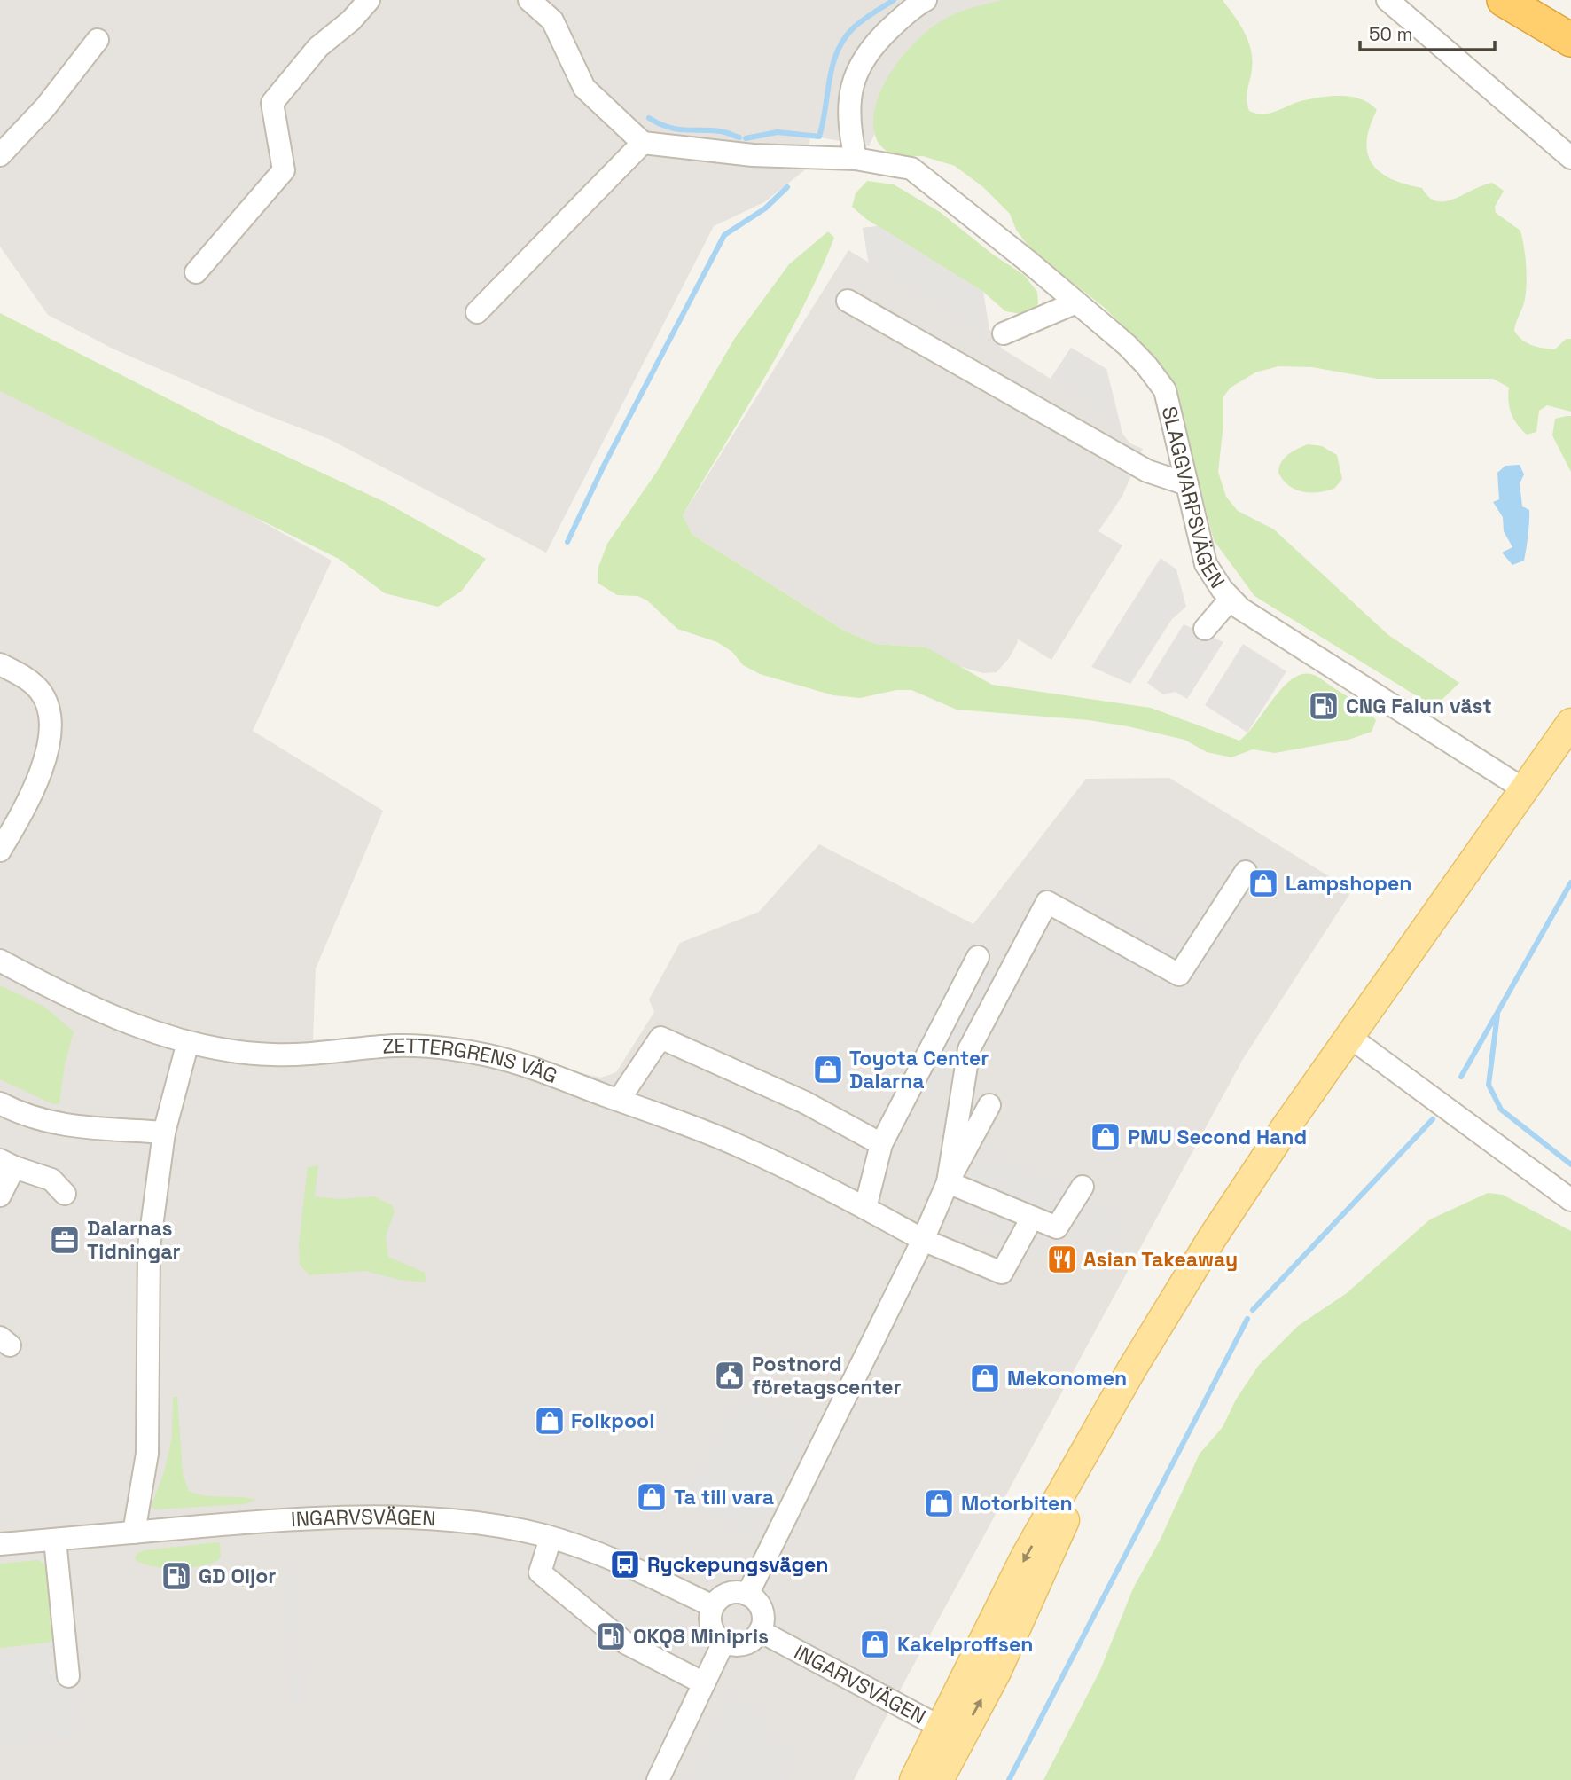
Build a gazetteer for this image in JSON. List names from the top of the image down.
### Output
{
  "streets": {
    "street": ["SLAGGVARPSVÄGEN", "ZETTERGRENS VÄG", "INGARVSVÄGEN"]
  },
  "places": {
    "fuel station": ["CNG Falun väst", "GD Oljor", "OKQ8 Minipris"],
    "shop": [
      "Lampshopen",
      "Toyota Center Dalarna",
      "PMU Second Hand",
      "Mekonomen",
      "Folkpool",
      "Ta till vara",
      "Motorbiten",
      "Kakelproffsen"
    ],
    "office": ["Dalarnas Tidningar"],
    "restaurant": ["Asian Takeaway"],
    "public building": ["Postnord företagscenter"],
    "bus stop": ["Ryckepungsvägen"]
  },
  "scale_bar": "50 m"
}
